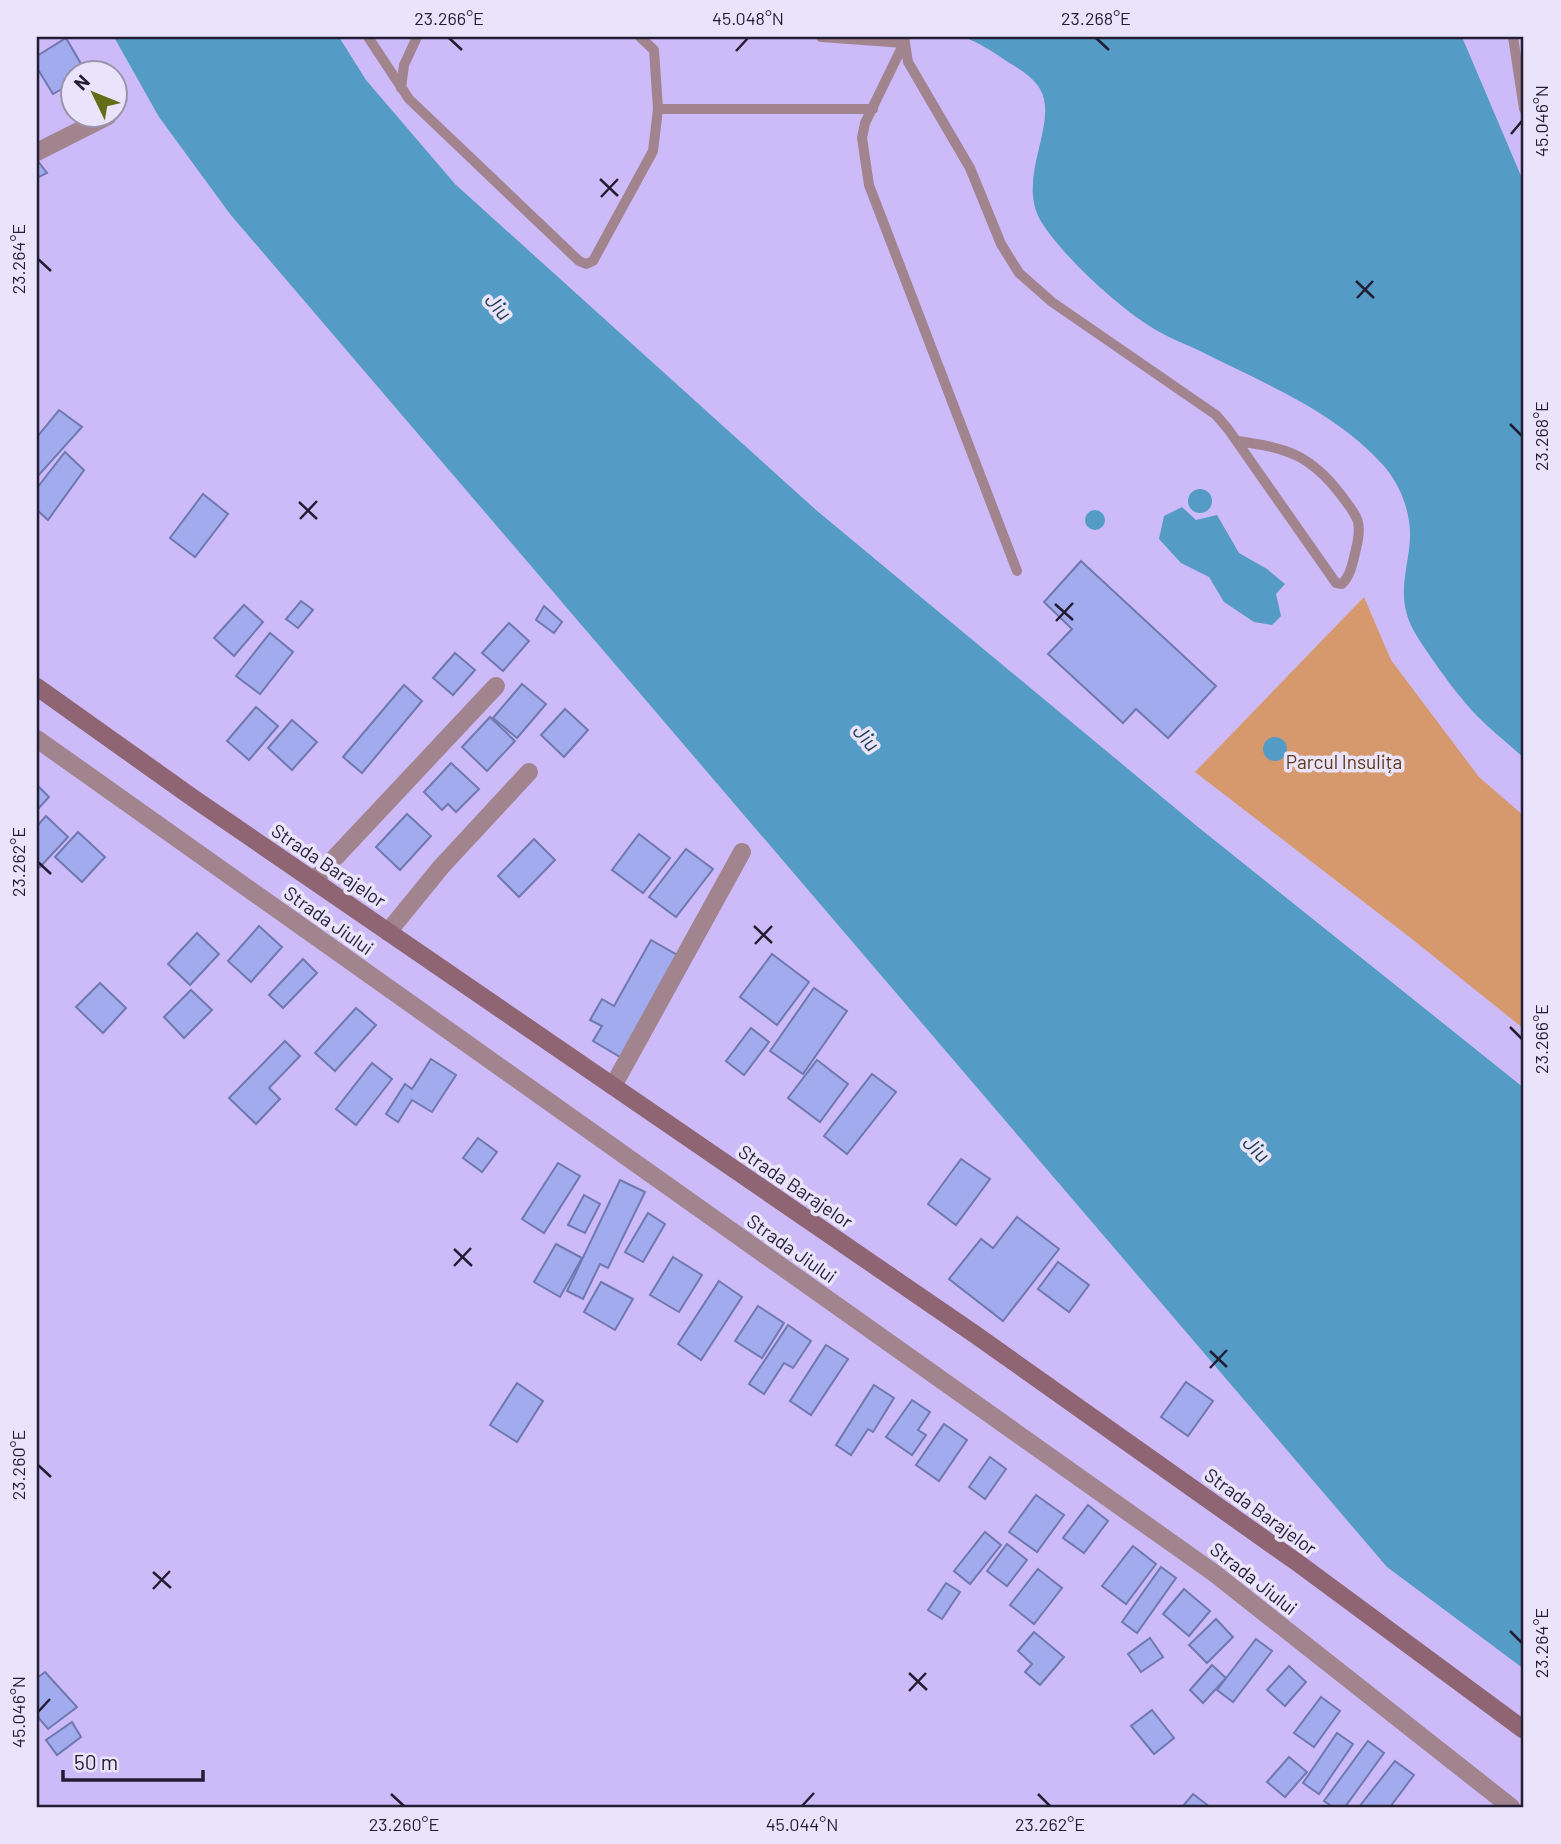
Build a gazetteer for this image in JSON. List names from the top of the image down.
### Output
{
  "streets": {
    "main road": ["Strada Barajelor"],
    "street": ["Strada Jiului"]
  },
  "water": ["Jiu"],
  "parks": ["Parcul Insulița"],
  "scale_bar": "50 m",
  "north": "top left",
  "coordinates": [
    "23.266°E",
    "45.048°N",
    "23.268°E",
    "45.046°N",
    "23.264°E",
    "23.262°E",
    "23.260°E",
    "45.044°N"
  ]
}
